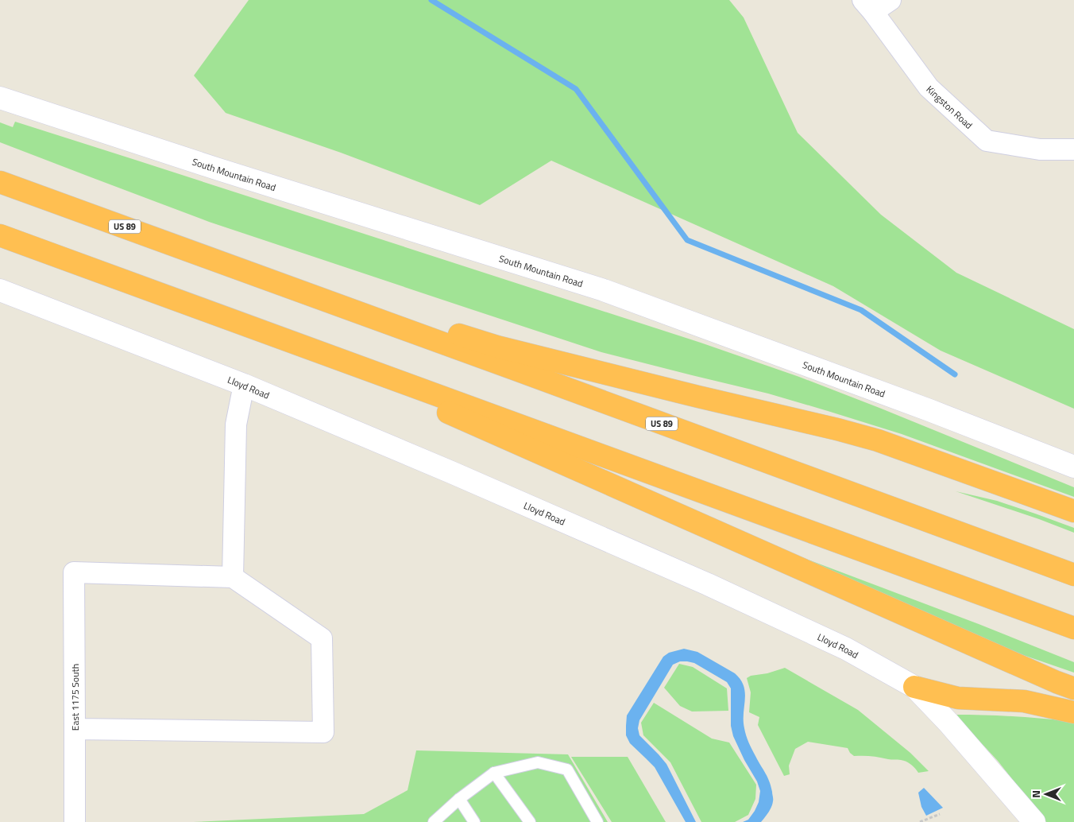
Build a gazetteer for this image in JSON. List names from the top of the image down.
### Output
{
  "streets": {
    "highway": ["US 89"],
    "street": [
      "Kingston Road",
      "South Mountain Road",
      "Lloyd Road",
      "East 1175 South"
    ]
  },
  "north": "left"
}
